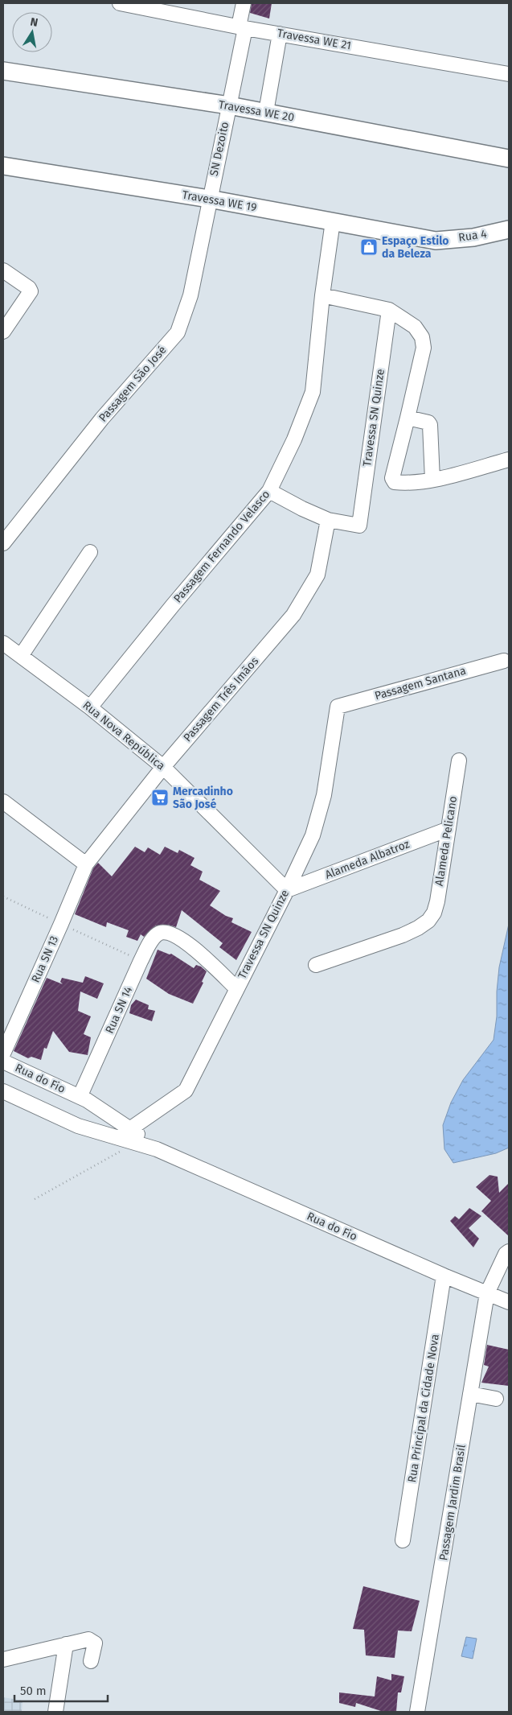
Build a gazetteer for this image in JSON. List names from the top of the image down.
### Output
{
  "streets": {
    "main road": ["Travessa WE 20", "Travessa WE 19", "Rua 4"],
    "street": [
      "Travessa WE 21",
      "SN Dezoito",
      "Passagem São José",
      "Travessa SN Quinze",
      "Passagem Fernando Velasco",
      "Passagem Santana",
      "Passagem Três Imãos",
      "Rua Nova República",
      "Alameda Pelicano",
      "Alameda Albatroz",
      "Rua SN 13",
      "Rua SN 14",
      "Rua do Fio",
      "Rua Principal da Cidade Nova",
      "Passagem Jardim Brasil"
    ]
  },
  "crossings": [
    ["Travessa WE 21", "SN Dezoito"],
    ["Travessa WE 20", "SN Dezoito"],
    ["SN Dezoito", "Travessa WE 19"],
    ["SN Dezoito", "Passagem São José"],
    ["Travessa WE 19", "Rua 4"],
    ["Travessa WE 19", "Passagem São José"],
    ["Travessa WE 19", "Passagem Fernando Velasco"],
    ["Travessa SN Quinze", "Passagem Santana"],
    ["Travessa SN Quinze", "Passagem Três Imãos"],
    ["Travessa SN Quinze", "Rua Nova República"],
    ["Travessa SN Quinze", "Alameda Albatroz"],
    ["Travessa SN Quinze", "Rua SN 14"],
    ["Travessa SN Quinze", "Rua do Fio"],
    ["Passagem Fernando Velasco", "Rua Nova República"],
    ["Passagem Três Imãos", "Rua Nova República"],
    ["Passagem Três Imãos", "Rua SN 13"],
    ["Rua Nova República", "Alameda Albatroz"],
    ["Alameda Pelicano", "Alameda Albatroz"],
    ["Rua SN 14", "Rua do Fio"],
    ["Rua do Fio", "Rua Principal da Cidade Nova"],
    ["Rua do Fio", "Passagem Jardim Brasil"]
  ],
  "places": {
    "shop": ["Espaço Estilo da Beleza"],
    "supermarket": ["Mercadinho São José"]
  },
  "scale_bar": "50 m",
  "north": "top"
}
